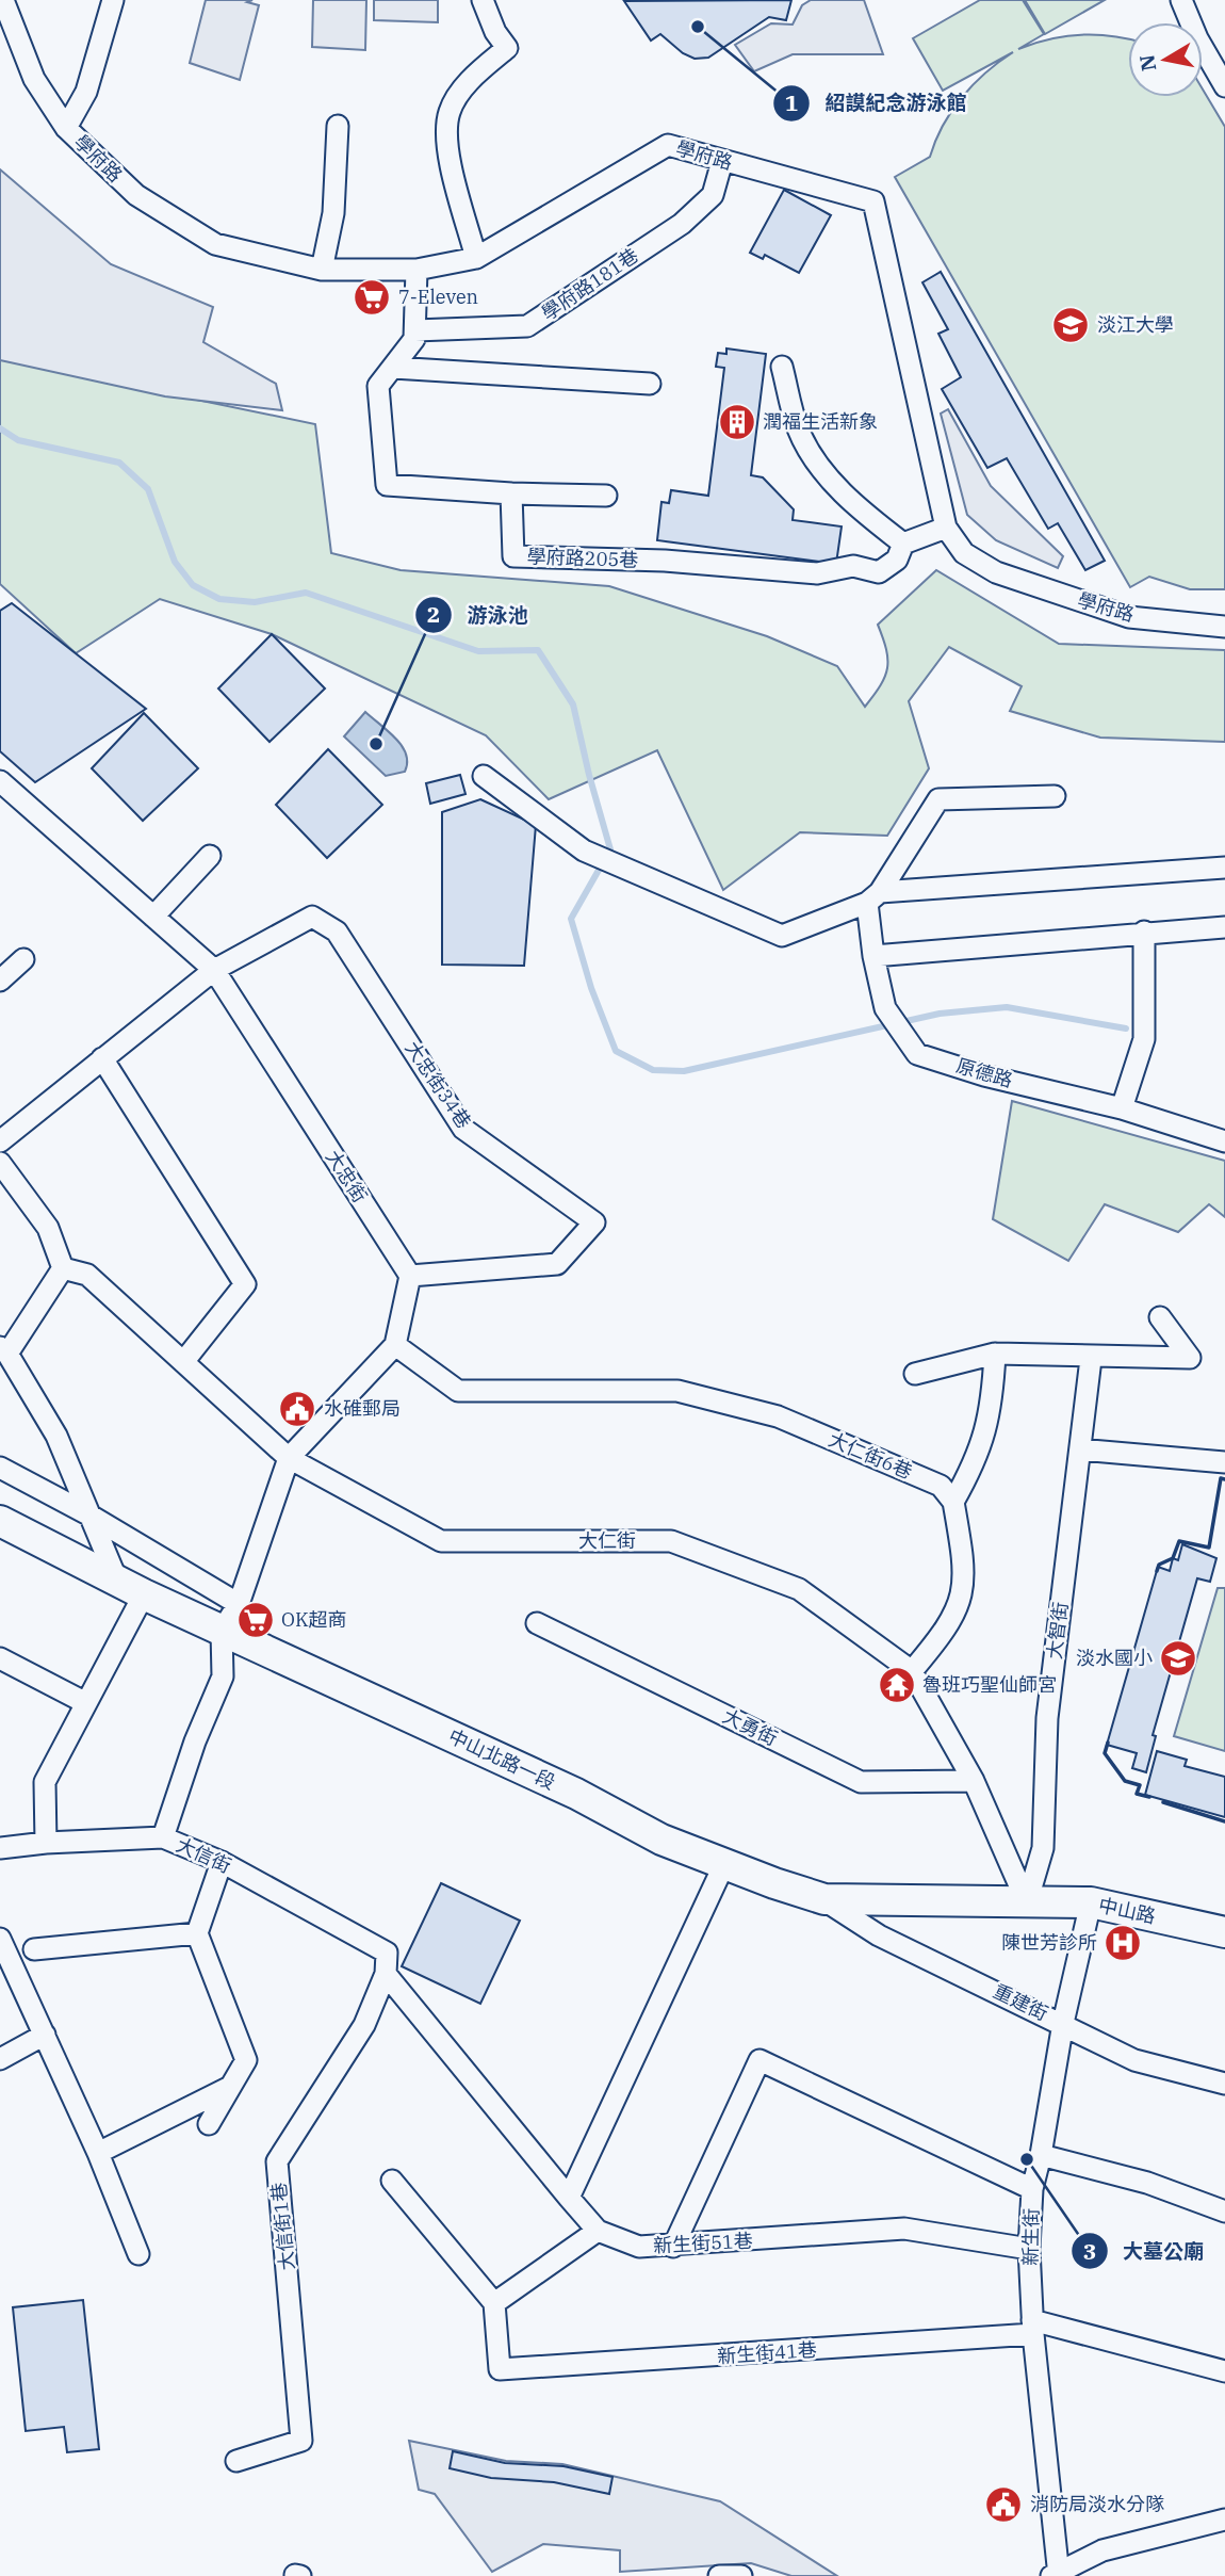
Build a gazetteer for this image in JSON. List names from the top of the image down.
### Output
{
  "streets": {
    "main road": ["中山北路一段", "中山路"],
    "street": [
      "學府路",
      "學府路181巷",
      "學府路205巷",
      "原德路",
      "大忠街34巷",
      "大忠街",
      "大仁街6巷",
      "大仁街",
      "大智街",
      "大勇街",
      "大信街",
      "重建街",
      "大信街1巷",
      "新生街",
      "新生街51巷",
      "新生街41巷"
    ]
  },
  "crossings": [
    ["學府路", "學府路181巷"],
    ["大忠街34巷", "大忠街"],
    ["大仁街", "大智街"],
    ["大仁街", "大勇街"],
    ["大仁街", "中山北路一段"],
    ["大仁街", "中山路"],
    ["大智街", "中山北路一段"],
    ["大智街", "中山路"],
    ["中山北路一段", "中山路"],
    ["中山北路一段", "重建街"],
    ["大信街", "大信街1巷"],
    ["大信街", "新生街51巷"],
    ["中山路", "新生街"],
    ["重建街", "新生街"],
    ["大信街1巷", "新生街51巷"],
    ["新生街", "新生街51巷"],
    ["新生街", "新生街41巷"]
  ],
  "places": {
    "other": ["紹謨紀念游泳館", "游泳池", "大墓公廟"],
    "supermarket": ["7-Eleven", "OK超商"],
    "school or university": ["淡江大學", "淡水國小"],
    "building": ["潤福生活新象"],
    "public building": ["水碓郵局", "消防局淡水分隊"],
    "temple": ["魯班巧聖仙師宮"],
    "hospital": ["陳世芳診所"]
  },
  "north": "left"
}
